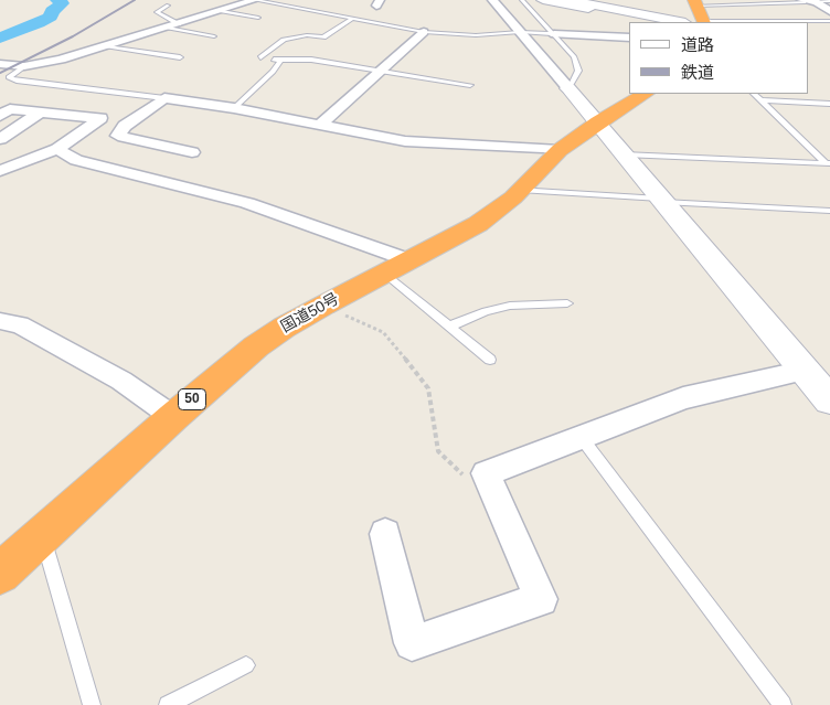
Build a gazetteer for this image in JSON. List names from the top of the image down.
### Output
{
  "streets": {
    "highway": ["国道50号", "50"]
  },
  "legend": ["道路", "鉄道"]
}
